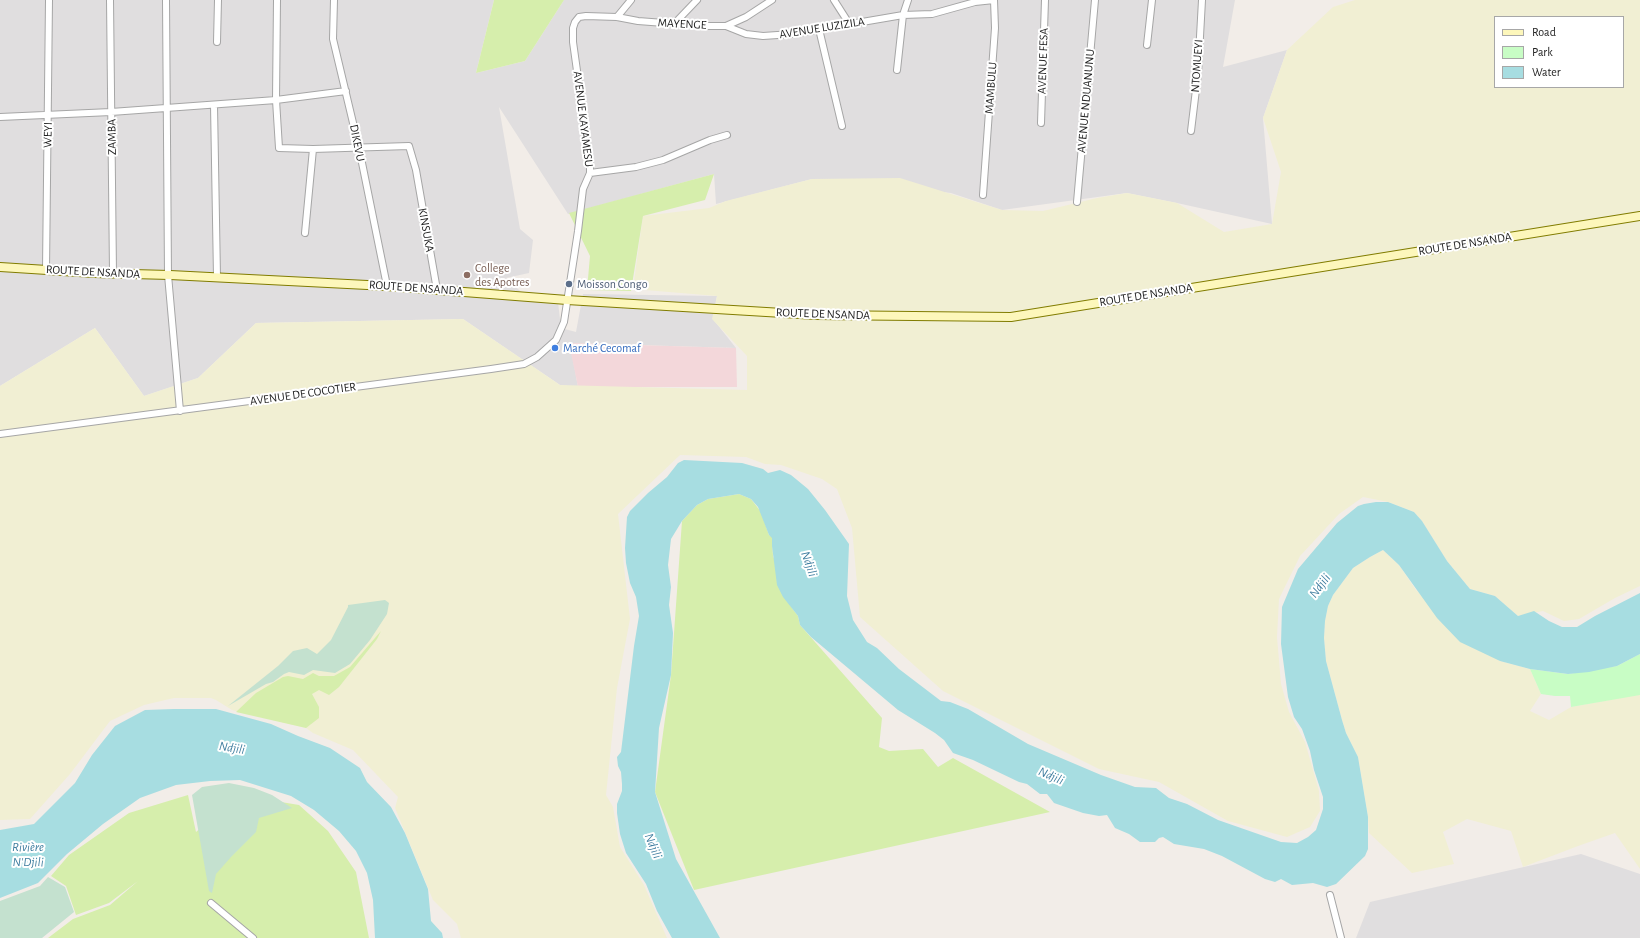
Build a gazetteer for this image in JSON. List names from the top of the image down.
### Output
{
  "streets": {
    "street": [
      "MAYENGE",
      "AVENUE LUZIZILA",
      "AVENUE FESA",
      "NTOMUEYI",
      "MAMBULU",
      "AVENUE NDUANUNU",
      "AVENUE KAYAMESU",
      "WEYI",
      "ZAMBA",
      "DIKEVU",
      "KINSUKA",
      "ROUTE DE NSANDA",
      "AVENUE DE COCOTIER"
    ]
  },
  "crossings": [
    ["MAYENGE", "AVENUE LUZIZILA"],
    ["MAYENGE", "AVENUE KAYAMESU"],
    ["AVENUE LUZIZILA", "MAMBULU"],
    ["AVENUE KAYAMESU", "ROUTE DE NSANDA"],
    ["AVENUE KAYAMESU", "AVENUE DE COCOTIER"],
    ["WEYI", "ROUTE DE NSANDA"],
    ["ZAMBA", "ROUTE DE NSANDA"],
    ["DIKEVU", "KINSUKA"],
    ["DIKEVU", "ROUTE DE NSANDA"],
    ["KINSUKA", "ROUTE DE NSANDA"],
    ["ROUTE DE NSANDA", "AVENUE DE COCOTIER"]
  ],
  "water": ["Ndjili", "Rivière N'Djili"],
  "places": ["College des Apotres", "Moisson Congo", "Marché Cecomaf"],
  "legend": ["Road", "Park", "Water"]
}
